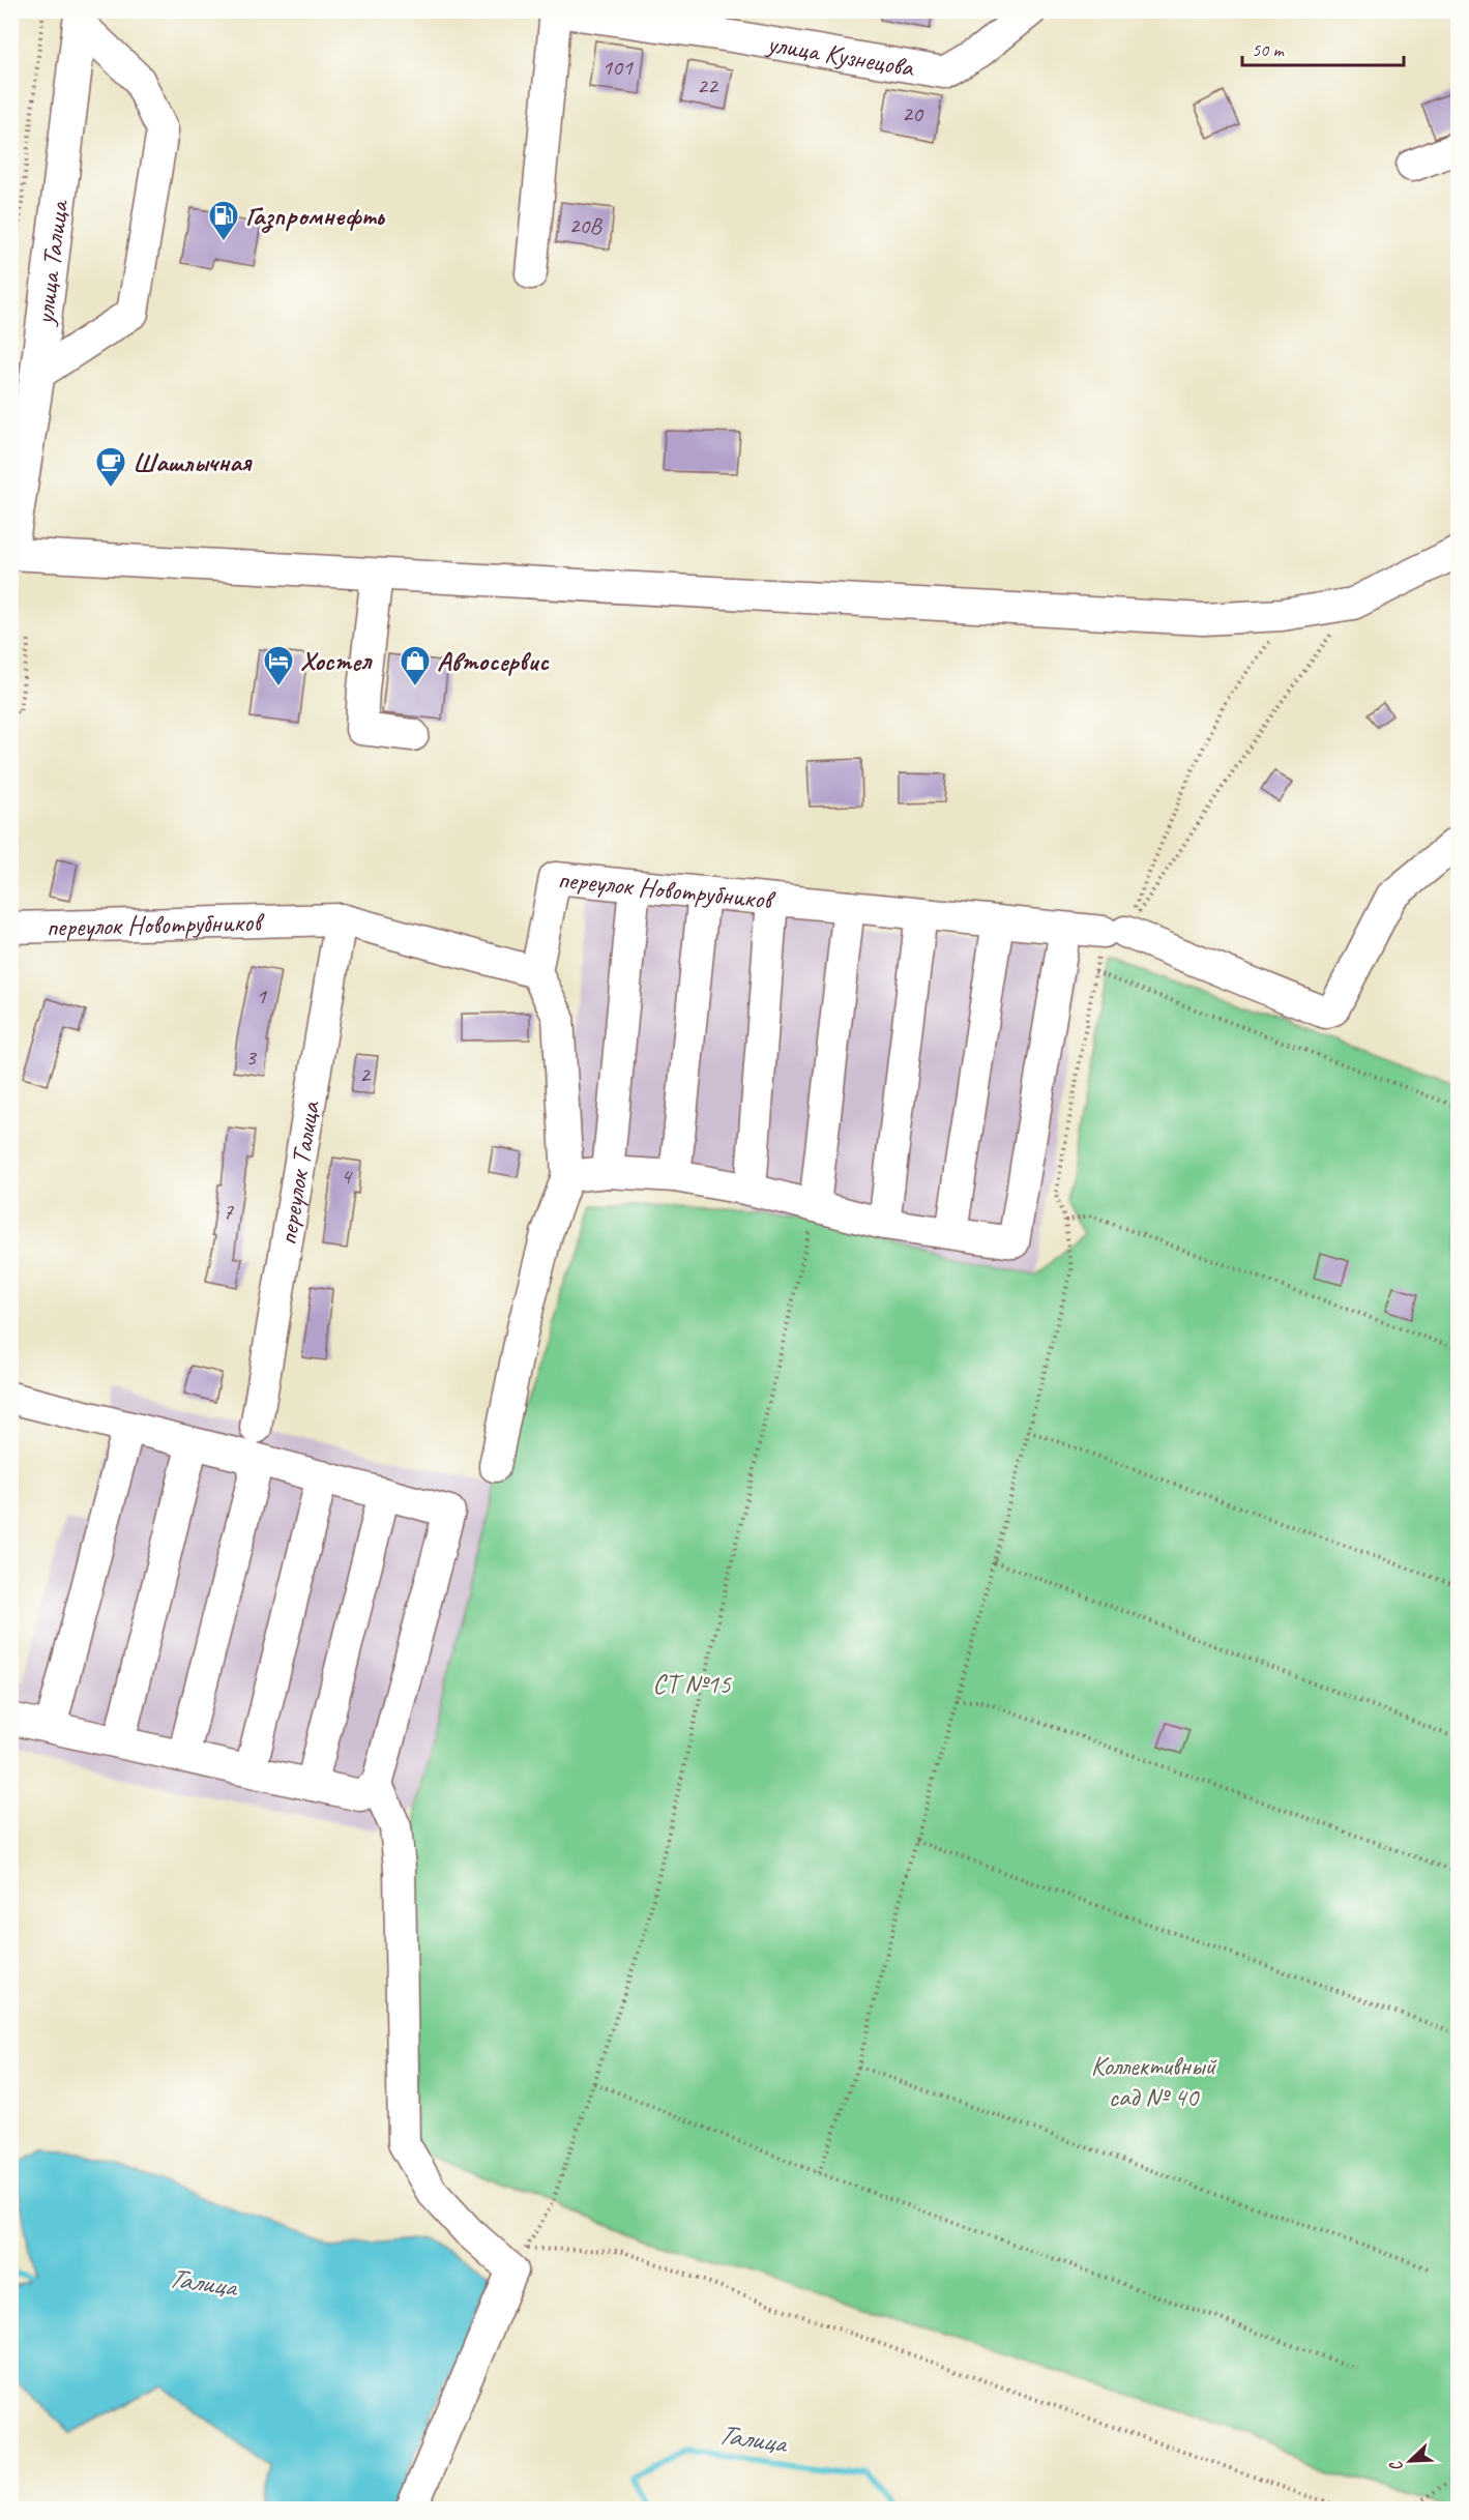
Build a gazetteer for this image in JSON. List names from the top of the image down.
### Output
{
  "streets": {
    "main road": ["улица Талица"],
    "street": ["улица Кузнецова", "переулок Новотрубников", "переулок Талица"]
  },
  "crossings": [
    ["переулок Новотрубников", "переулок Талица"]
  ],
  "water": ["Талица"],
  "parks": ["СТ №15", "Коллективный сад № 40"],
  "places": {
    "fuel station": ["Газпромнефть"],
    "cafe": ["Шашлычная"],
    "hotel": ["Хостел"],
    "shop": ["Автосервис"]
  },
  "house_numbers": [
    "101",
    "22",
    "20",
    "20В",
    "1",
    "3",
    "2",
    "4",
    "7"
  ],
  "scale_bar": "50 m",
  "north": "bottom left"
}
